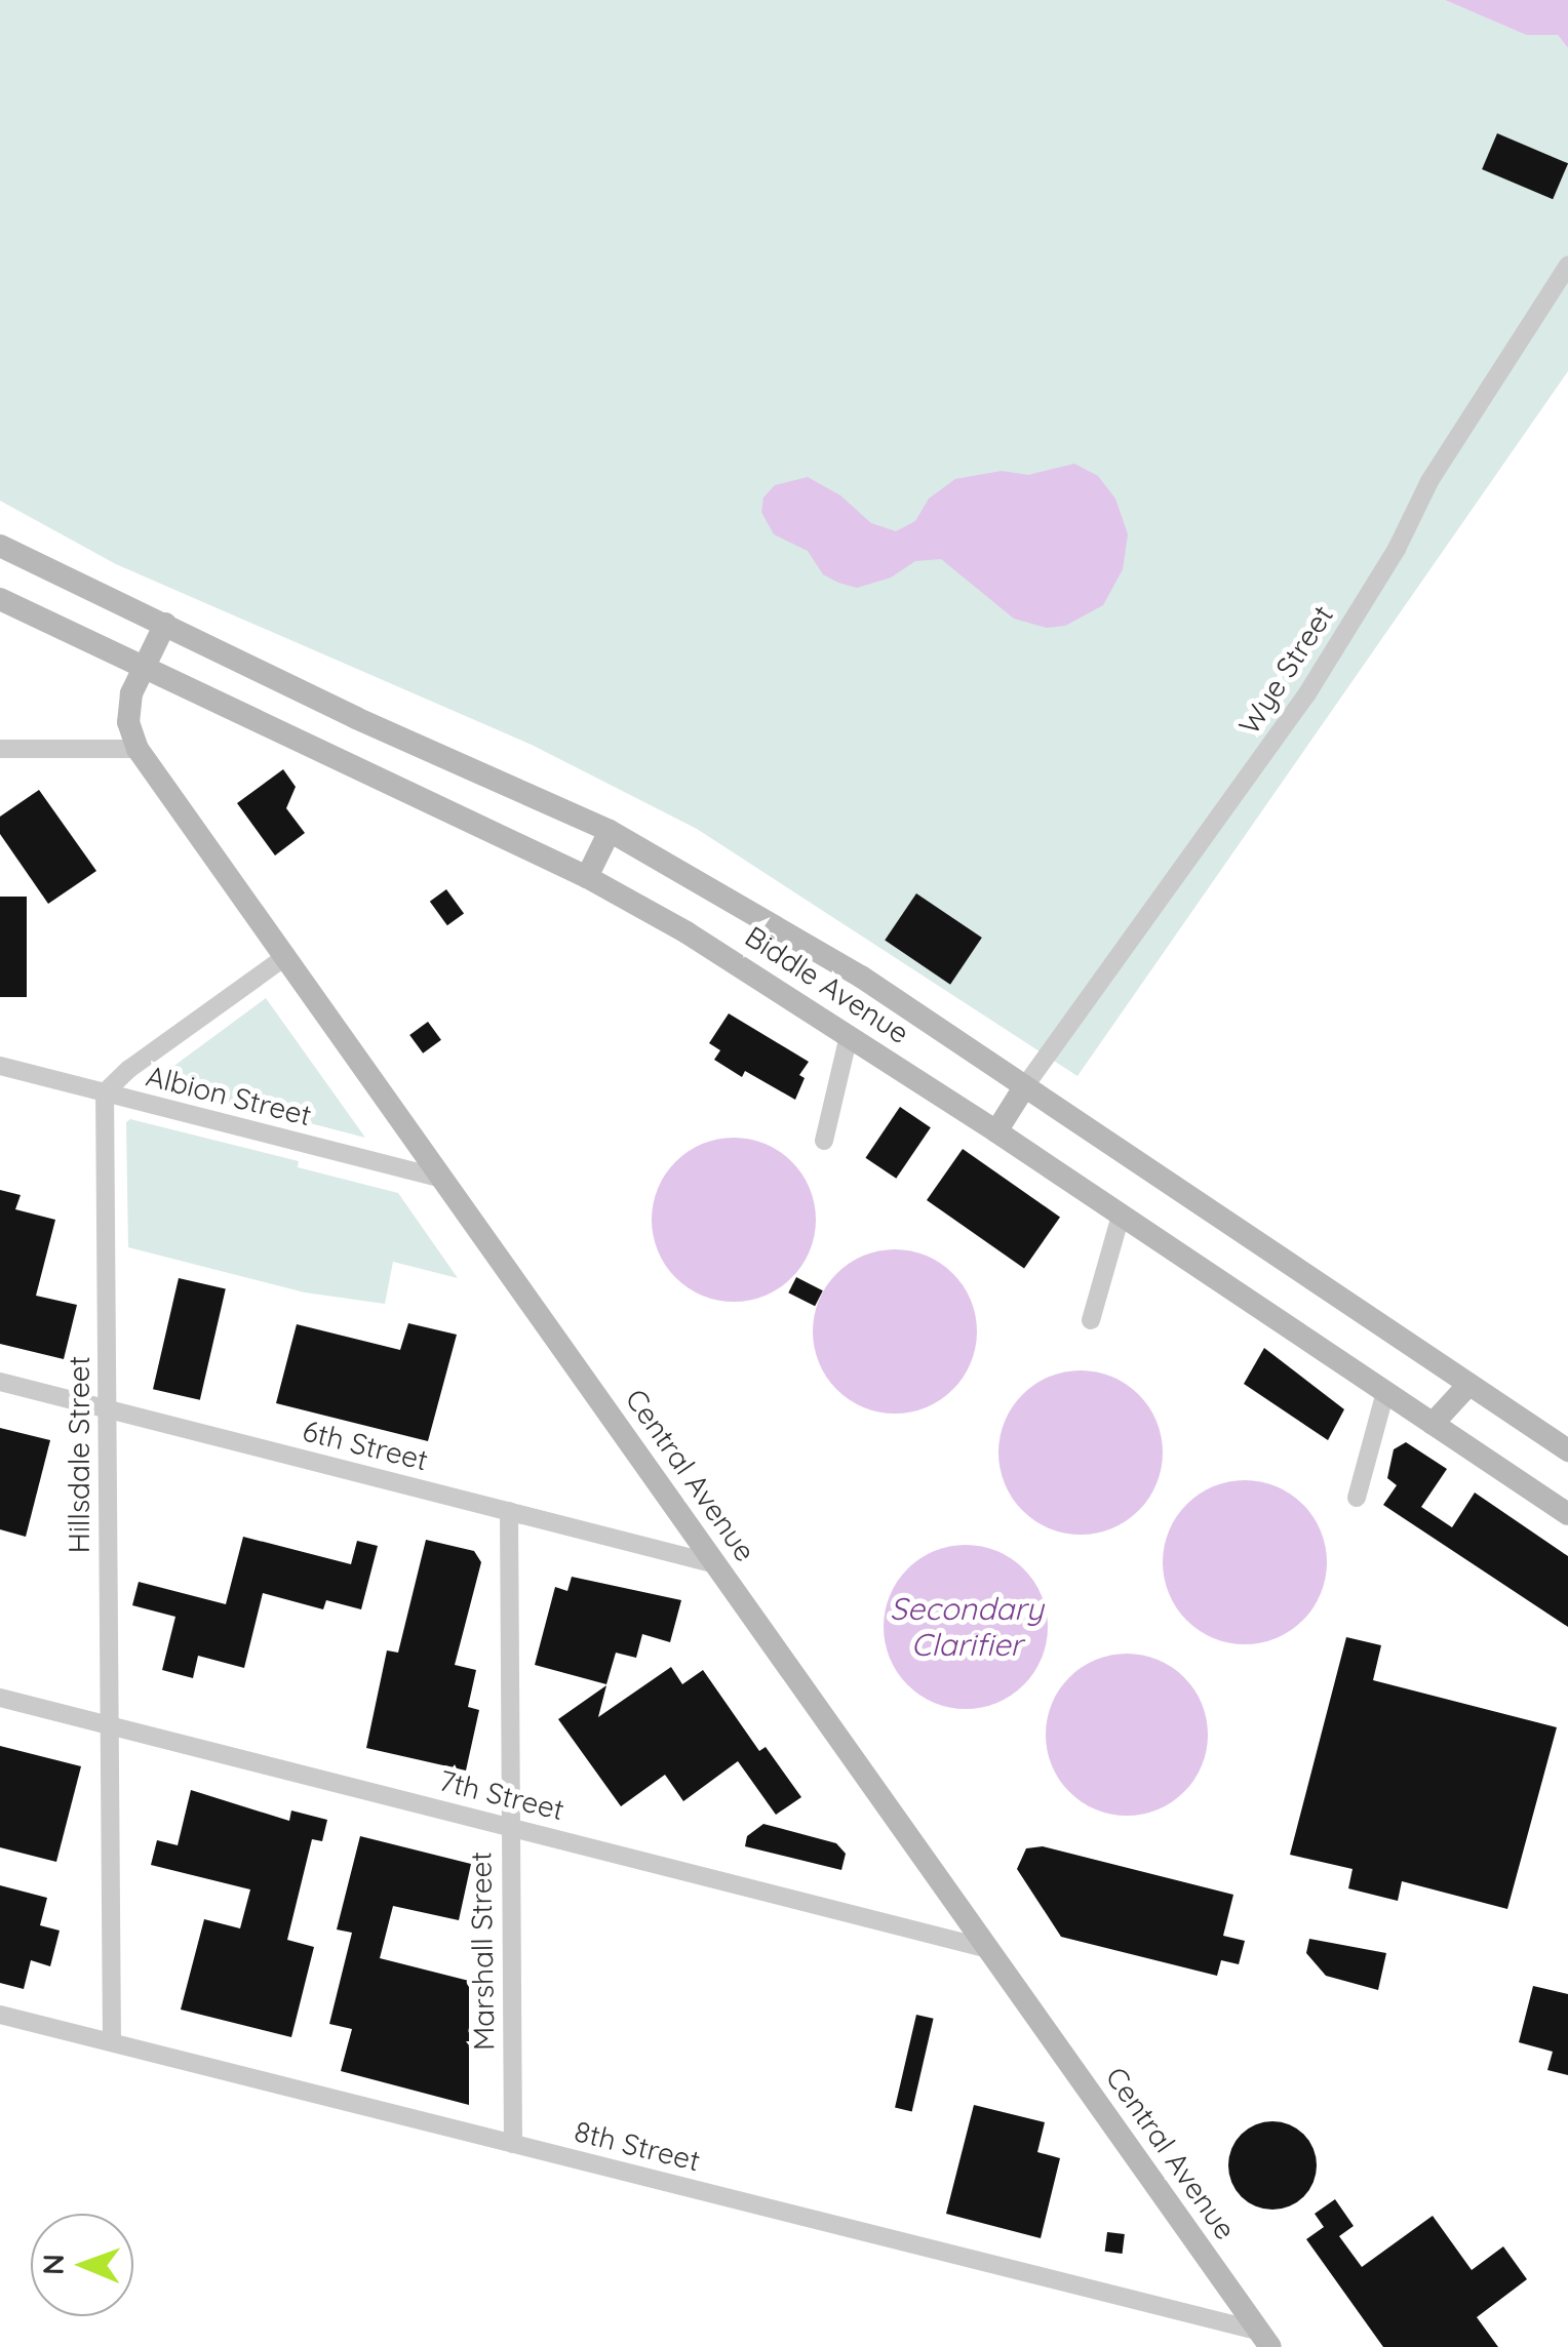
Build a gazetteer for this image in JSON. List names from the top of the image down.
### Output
{
  "streets": {
    "main road": ["Biddle Avenue", "Central Avenue"],
    "street": [
      "Wye Street",
      "Albion Street",
      "6th Street",
      "Hillsdale Street",
      "7th Street",
      "Marshall Street",
      "8th Street"
    ]
  },
  "crossings": [
    ["Wye Street", "Biddle Avenue"],
    ["Biddle Avenue", "Central Avenue"],
    ["Albion Street", "Hillsdale Street"],
    ["Albion Street", "Central Avenue"],
    ["6th Street", "Hillsdale Street"],
    ["6th Street", "Central Avenue"],
    ["6th Street", "Marshall Street"],
    ["Hillsdale Street", "7th Street"],
    ["Hillsdale Street", "8th Street"],
    ["Central Avenue", "7th Street"],
    ["Central Avenue", "8th Street"],
    ["7th Street", "Marshall Street"],
    ["Marshall Street", "8th Street"]
  ],
  "water": ["Secondary Clarifier"],
  "north": "left"
}
